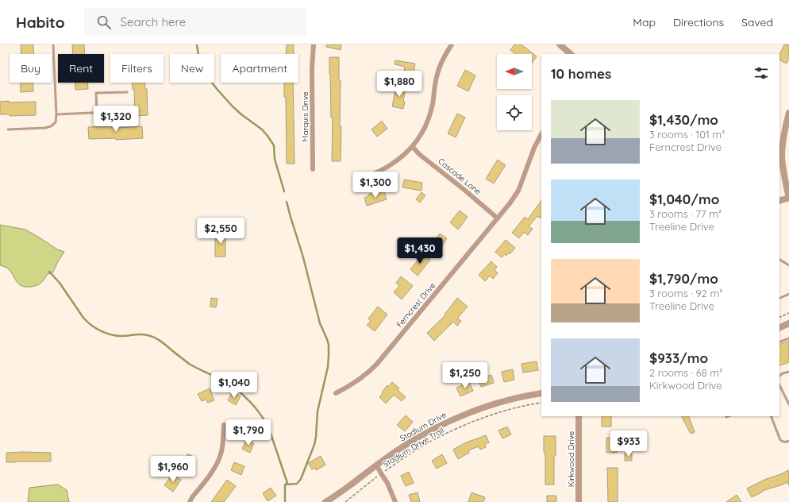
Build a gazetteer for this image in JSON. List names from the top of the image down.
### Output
{
  "streets": {
    "street": [
      "Marquis Drive",
      "Cascade Lane",
      "Ferncrest Drive",
      "Stadium Drive",
      "Kirkwood Drive"
    ],
    "path": ["Stadium Drive Trail"]
  },
  "crossings": [
    ["Cascade Lane", "Ferncrest Drive"]
  ],
  "north": "left",
  "page": {
    "header": "Habito",
    "search": "Search here",
    "nav": ["Map", "Directions", "Saved"],
    "chip": [
      "Buy",
      "Rent",
      "Filters",
      "New",
      "Apartment"
    ],
    "heading": "10 homes",
    "price": [
      "$1,880",
      "$1,320",
      "$1,300",
      "$2,550",
      "$1,430",
      "$1,250",
      "$1,040",
      "$1,790",
      "$933",
      "$1,960"
    ],
    "list": [
      {
        "name": "$1,430/mo",
        "note": "3 rooms · 101 m² · Ferncrest Drive"
      },
      {
        "name": "$1,040/mo",
        "note": "3 rooms · 77 m² · Treeline Drive"
      },
      {
        "name": "$1,790/mo",
        "note": "3 rooms · 92 m² · Treeline Drive"
      },
      {
        "name": "$933/mo",
        "note": "2 rooms · 68 m² · Kirkwood Drive"
      }
    ]
  }
}
